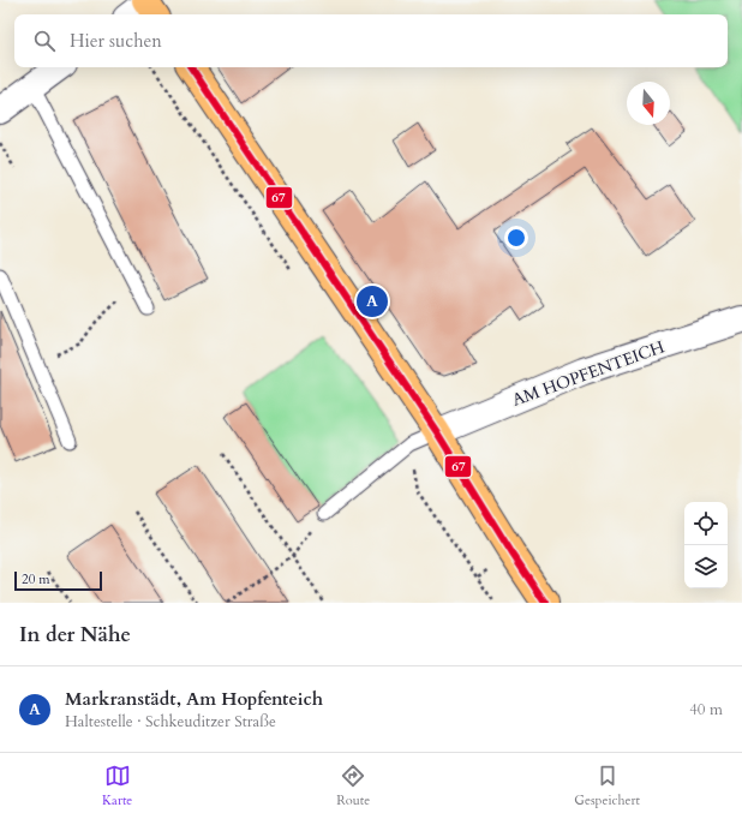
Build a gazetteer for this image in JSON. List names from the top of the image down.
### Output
{
  "streets": {
    "street": ["AM HOPFENTEICH"]
  },
  "lines": ["transit line 67"],
  "scale_bar": "20 m",
  "north": "bottom",
  "page": {
    "search": "Hier suchen",
    "pins": "A",
    "scale": "20 m",
    "heading": "In der Nähe",
    "list": [
      {
        "mark": "A",
        "name": "Markranstädt, Am Hopfenteich",
        "note": "Haltestelle · Schkeuditzer Straße",
        "value": "40 m"
      }
    ],
    "nav": ["Karte", "Route", "Gespeichert"]
  }
}
